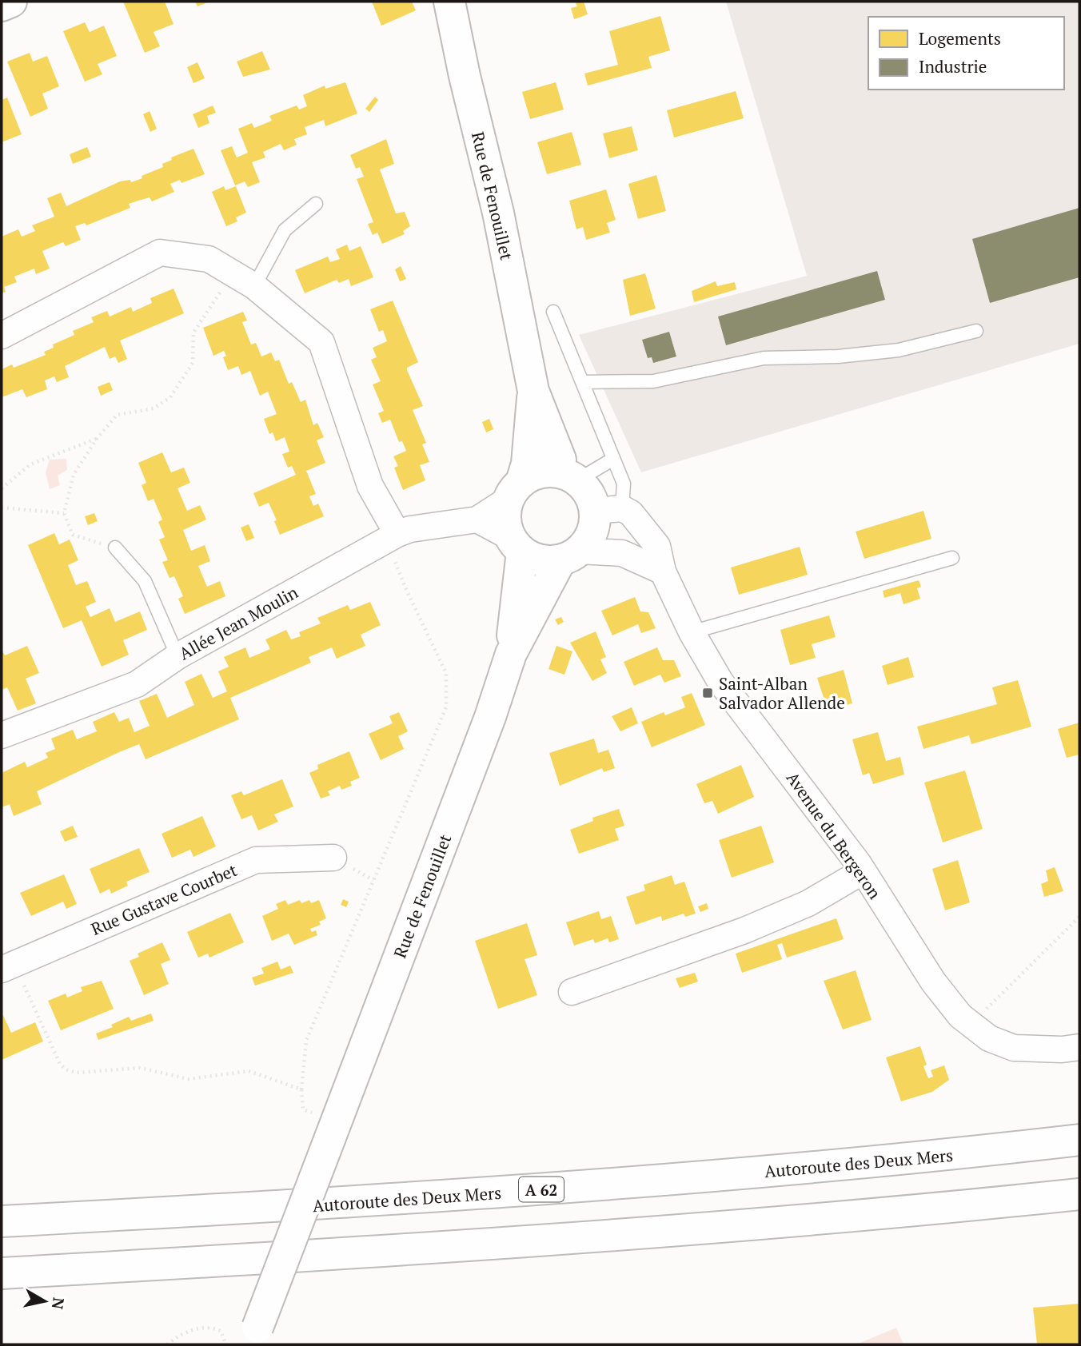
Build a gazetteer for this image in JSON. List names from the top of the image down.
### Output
{
  "streets": {
    "main road": ["Rue de Fenouillet", "Autoroute des Deux Mers", "A 62"],
    "street": ["Allée Jean Moulin", "Avenue du Bergeron", "Rue Gustave Courbet"]
  },
  "crossings": [
    ["Rue de Fenouillet", "Allée Jean Moulin"],
    ["Rue de Fenouillet", "Avenue du Bergeron"],
    ["Allée Jean Moulin", "Avenue du Bergeron"]
  ],
  "places": {
    "transit": ["Saint-Alban Salvador Allende"]
  },
  "legend": ["Logements", "Industrie"],
  "north": "right"
}
